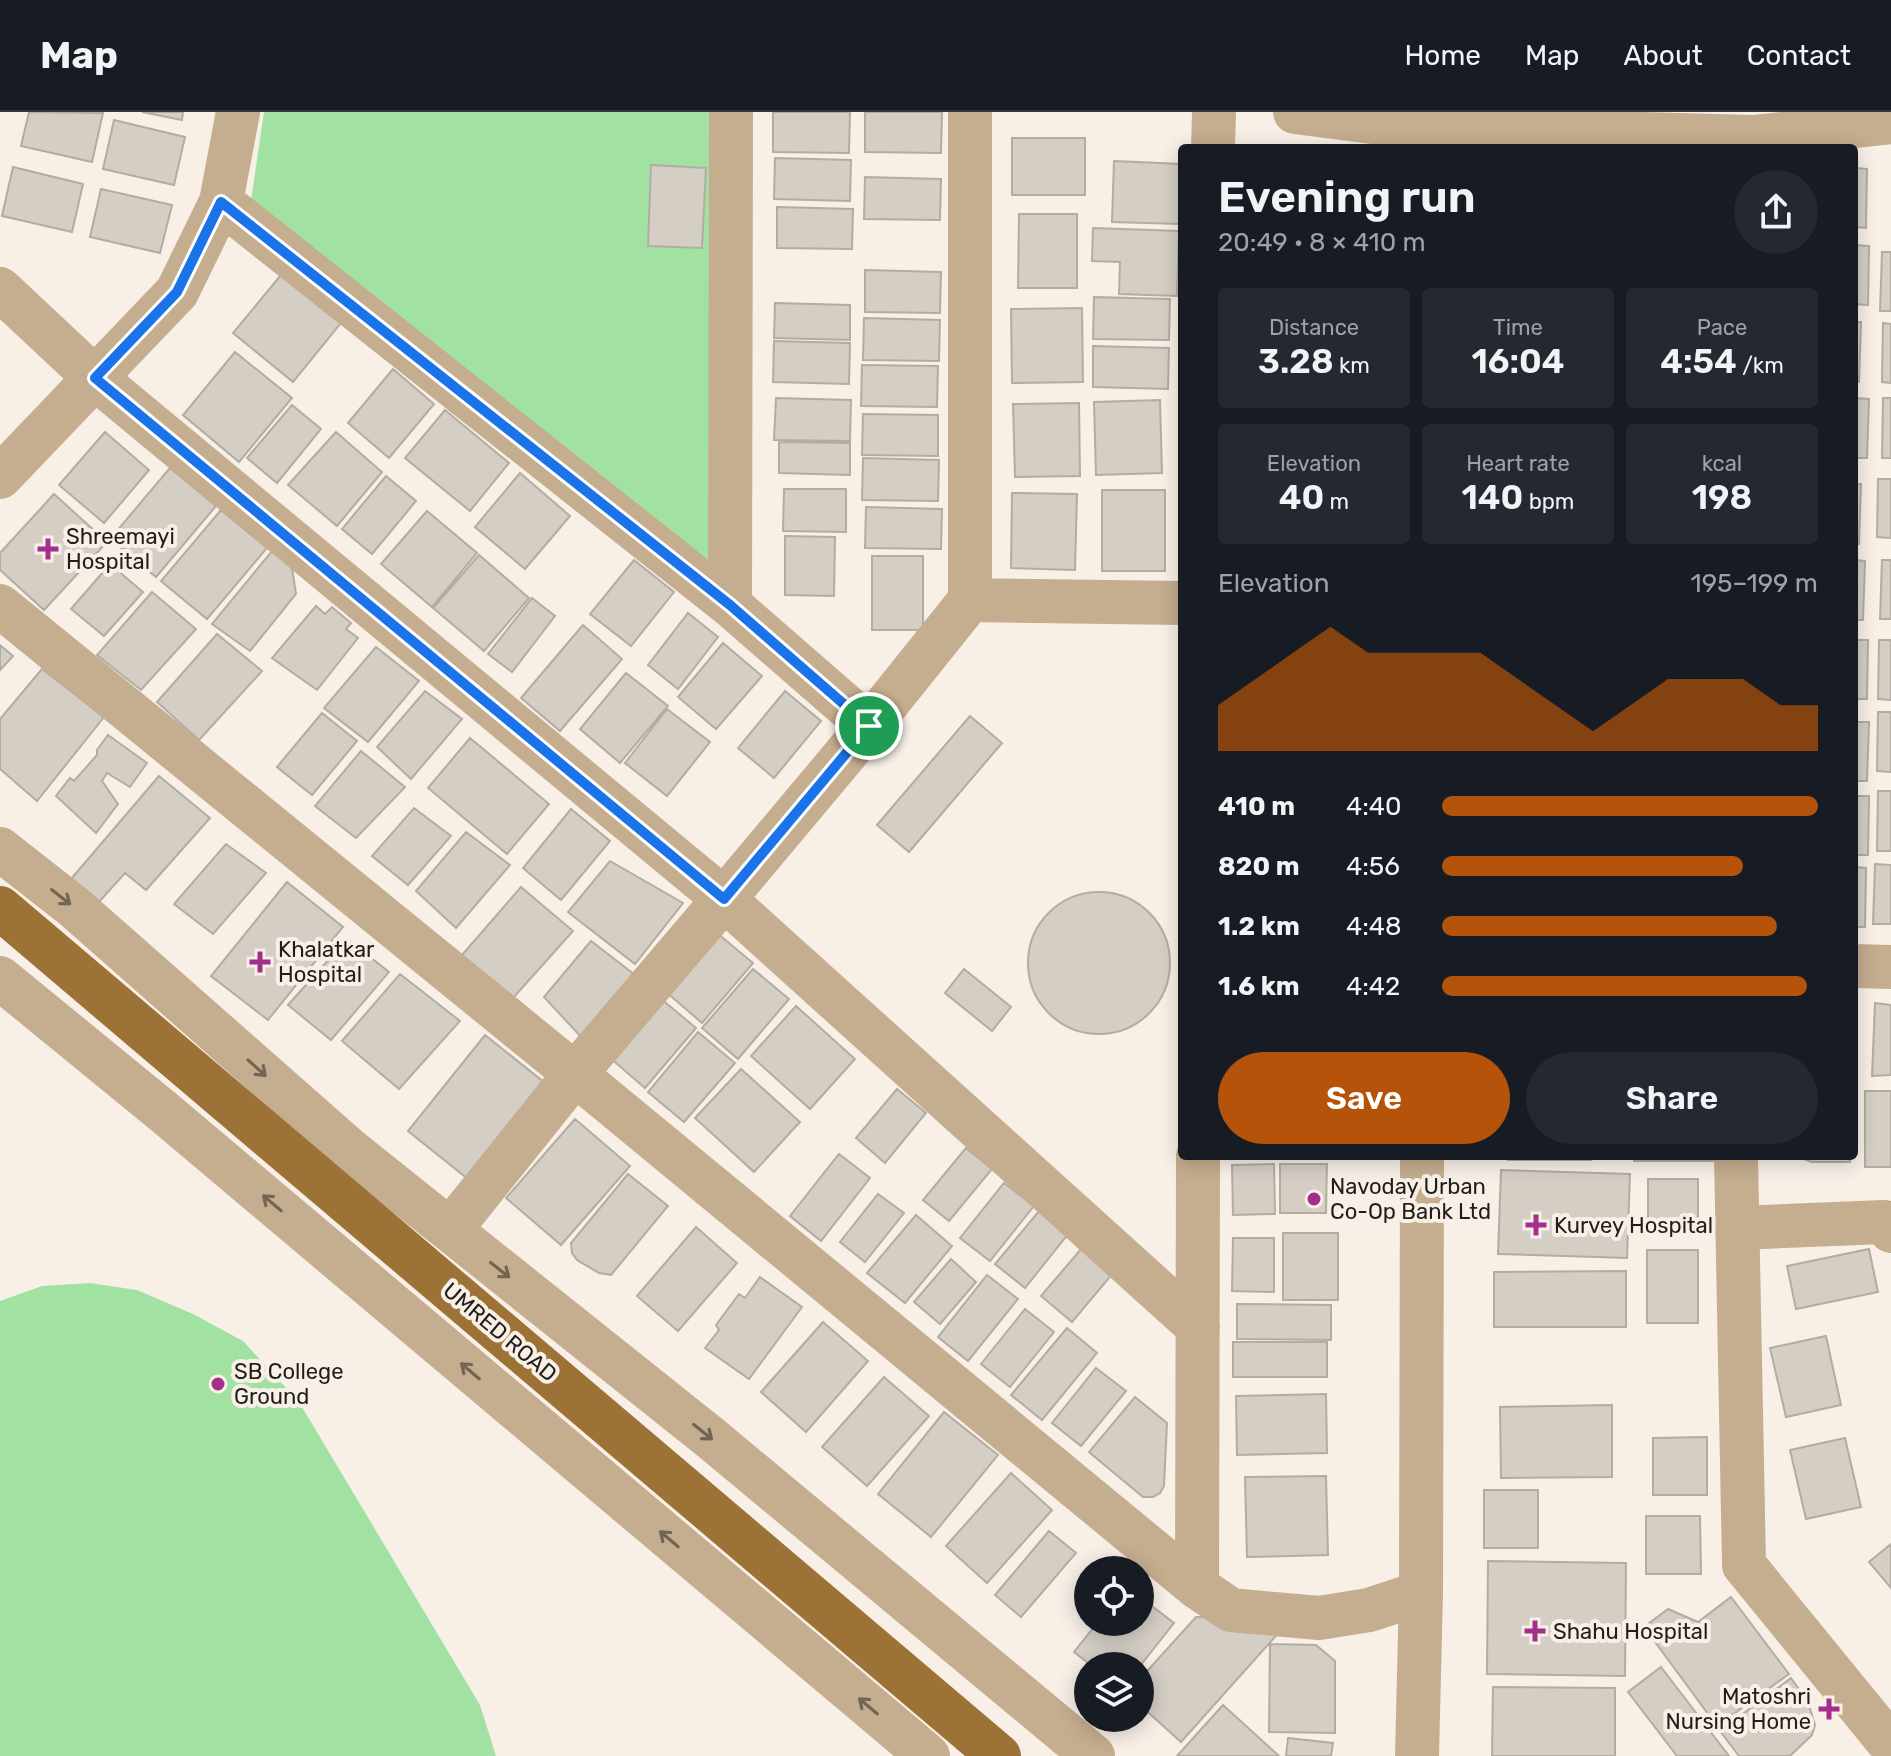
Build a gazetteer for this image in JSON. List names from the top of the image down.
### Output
{
  "streets": {
    "main road": ["UMRED ROAD"]
  },
  "places": {
    "health": [
      "Shreemayi Hospital",
      "Khalatkar Hospital",
      "Kurvey Hospital",
      "Shahu Hospital",
      "Matoshri Nursing Home"
    ],
    "other": ["Navoday Urban Co-Op Bank Ltd", "SB College Ground"]
  },
  "page": {
    "header": "Map",
    "nav": [
      "Home",
      "Map",
      "About",
      "Contact"
    ],
    "heading": ["Evening run", "20:49 · 8 × 410 m"],
    "stats": [
      ["Distance", "3.28 km"],
      ["Time", "16:04"],
      ["Pace", "4:54 /km"],
      ["Elevation", "40 m"],
      ["Heart rate", "140 bpm"],
      ["kcal", "198"]
    ],
    "chart": ["Elevation", "195–199 m"],
    "list": [
      {
        "name": "410 m",
        "note": "4:40"
      },
      {
        "name": "820 m",
        "note": "4:56"
      },
      {
        "name": "1.2 km",
        "note": "4:48"
      },
      {
        "name": "1.6 km",
        "note": "4:42"
      }
    ],
    "buttons": ["Save", "Share"]
  }
}
